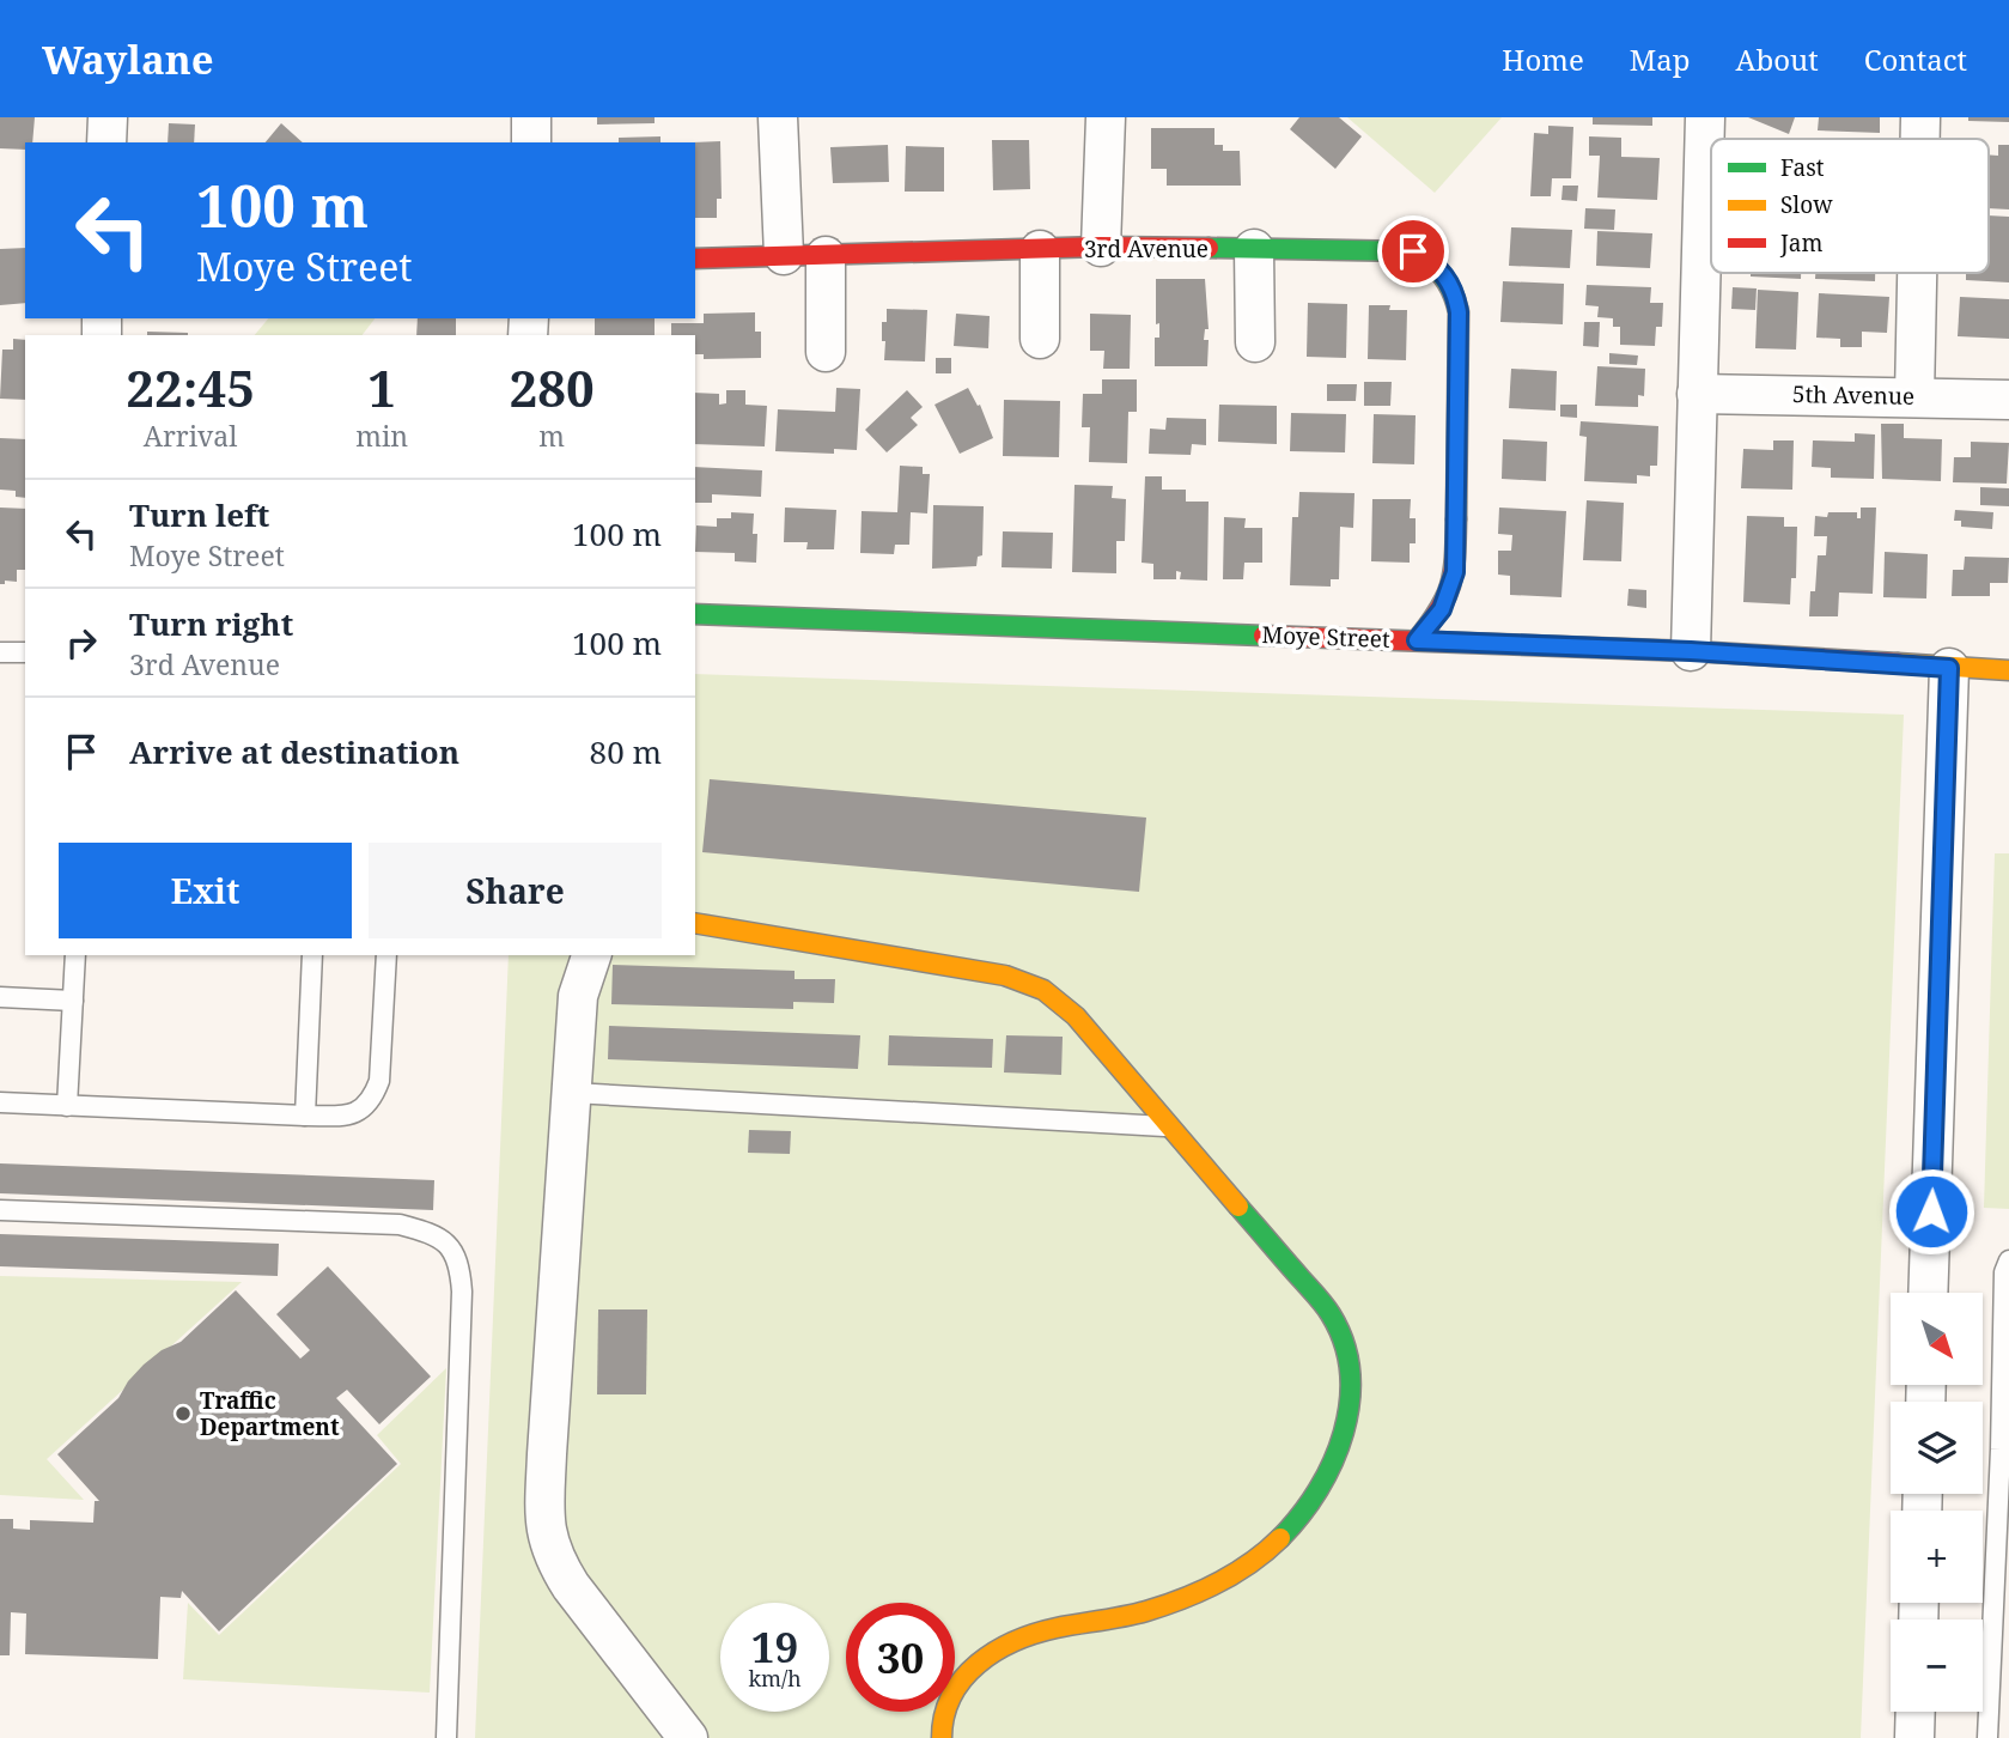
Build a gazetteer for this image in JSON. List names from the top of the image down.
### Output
{
  "streets": {
    "street": ["3rd Avenue", "5th Avenue", "Moye Street"]
  },
  "crossings": [
    ["3rd Avenue", "Moye Street"]
  ],
  "places": ["Traffic Department"],
  "legend": ["Fast", "Slow", "Jam"],
  "north": "bottom right",
  "page": {
    "header": "Waylane",
    "nav": [
      "Home",
      "Map",
      "About",
      "Contact"
    ],
    "turn": ["100 m", "Moye Street"],
    "eta": [
      "22:45",
      "Arrival",
      "1",
      "min",
      "280",
      "m"
    ],
    "list": [
      {
        "name": "Turn left",
        "note": "Moye Street",
        "value": "100 m"
      },
      {
        "name": "Turn right",
        "note": "3rd Avenue",
        "value": "100 m"
      },
      {
        "name": "Arrive at destination",
        "value": "80 m"
      }
    ],
    "buttons": ["Exit", "Share"],
    "map_buttons": ["+", "−"],
    "speed": "19 km/h",
    "limit": "30"
  }
}
